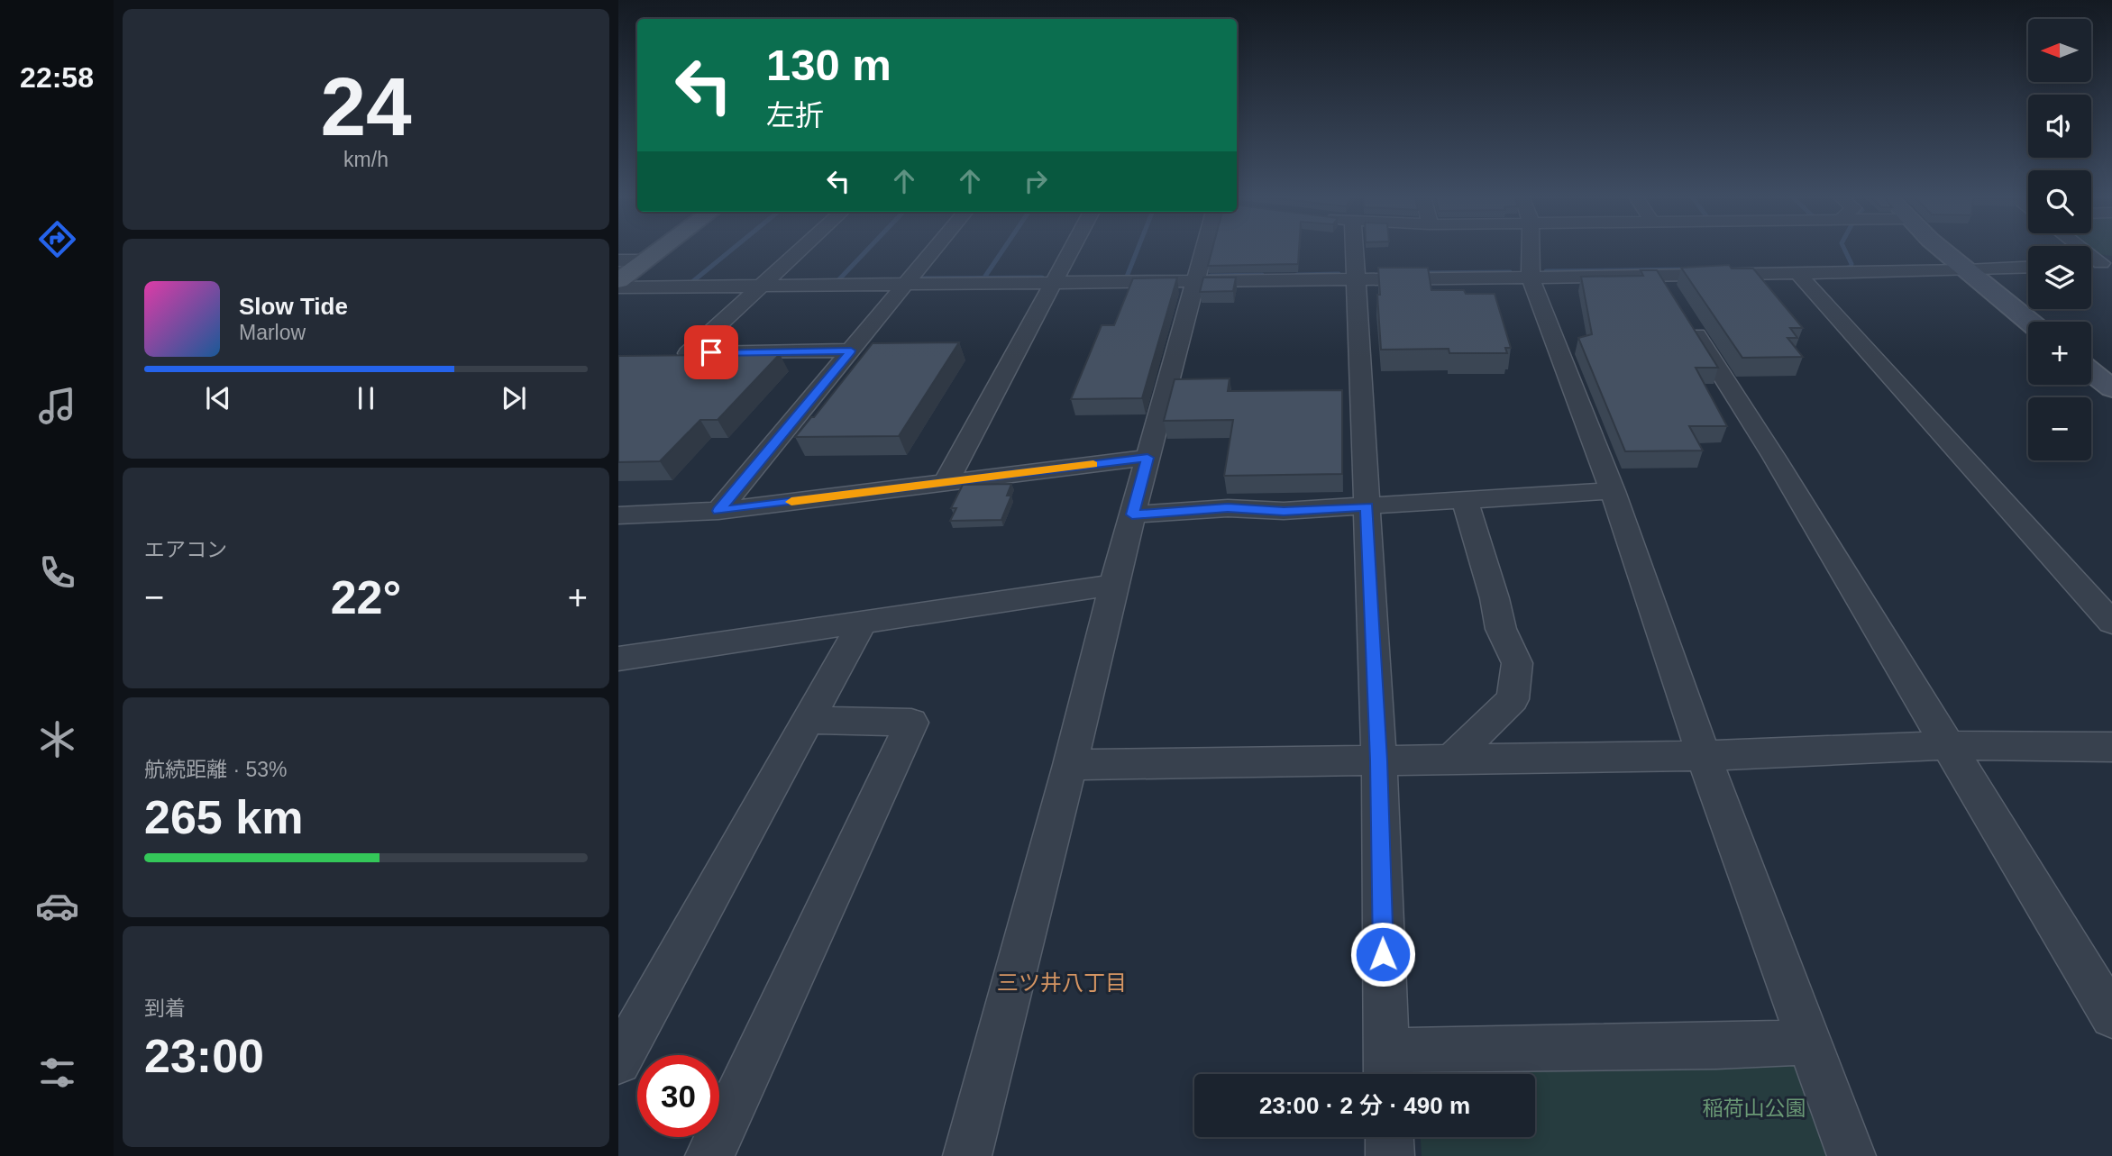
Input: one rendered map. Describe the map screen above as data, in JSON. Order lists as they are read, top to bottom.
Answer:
{
  "districts": ["三ツ井八丁目"],
  "parks": ["稲荷山公園"],
  "north": "left",
  "page": {
    "tabs": "22:58",
    "tile": [
      ["24", "km/h"],
      "エアコン",
      ["航続距離 · 53%", "265 km"],
      ["到着", "23:00"]
    ],
    "map_buttons": ["+", "−"],
    "turn": ["130 m", "左折"],
    "song": ["Slow Tide", "Marlow"],
    "heat": ["−", "22°", "+"],
    "limit": "30",
    "trip": "23:00 · 2 分 · 490 m"
  }
}
